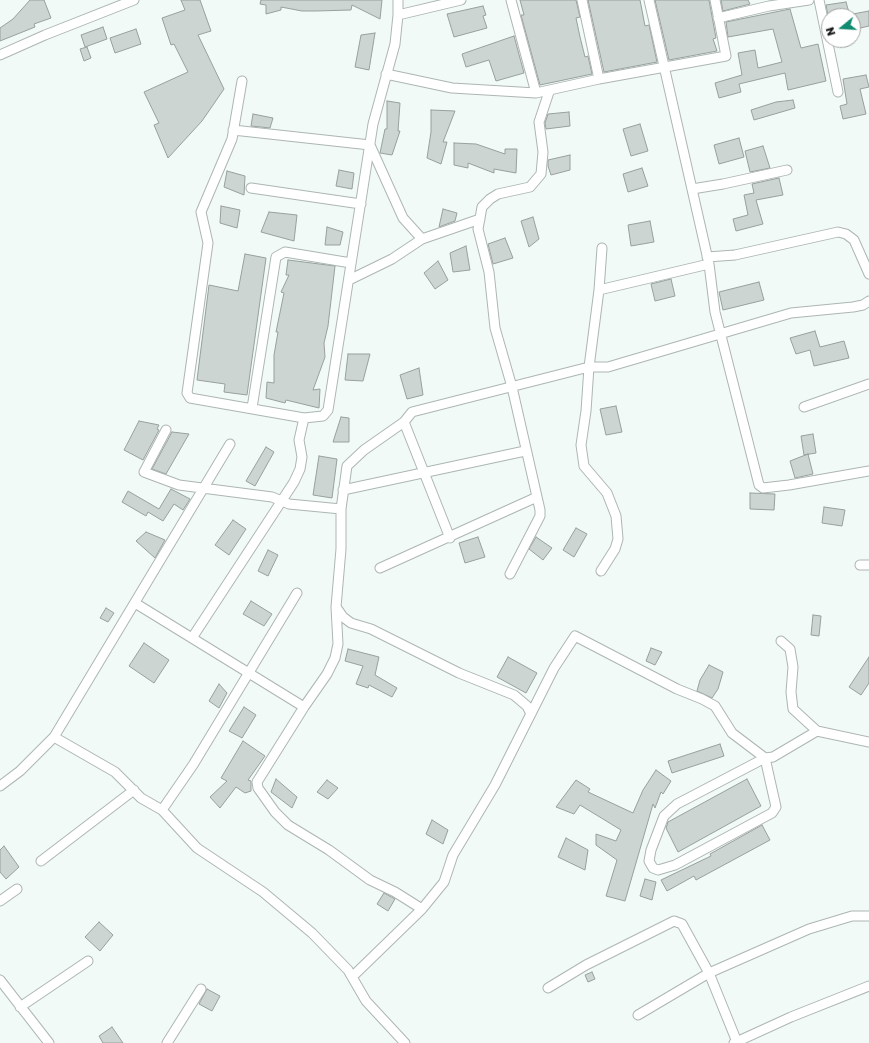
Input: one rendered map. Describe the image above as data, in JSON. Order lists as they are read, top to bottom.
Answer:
{
  "north": "left"
}
